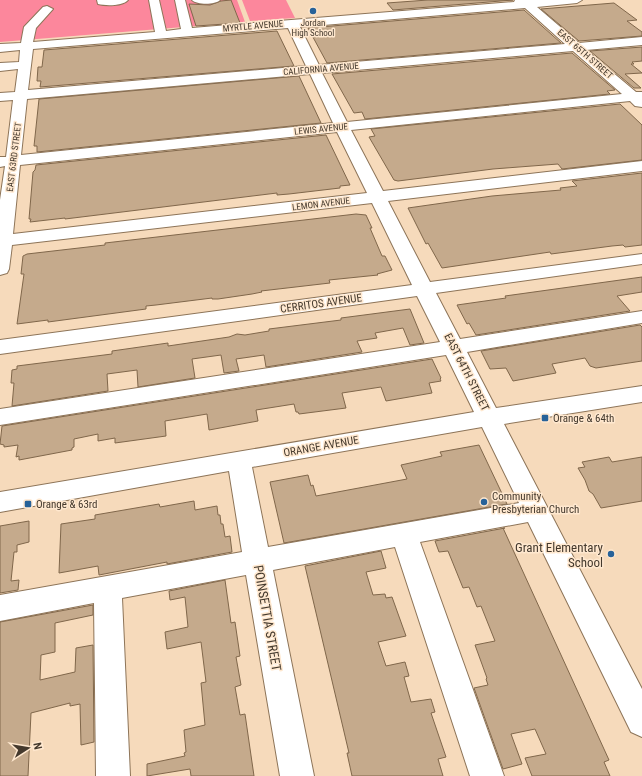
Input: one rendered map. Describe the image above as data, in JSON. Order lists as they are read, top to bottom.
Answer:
{
  "streets": {
    "street": [
      "MYRTLE AVENUE",
      "EAST 65TH STREET",
      "CALIFORNIA AVENUE",
      "LEWIS AVENUE",
      "EAST 63RD STREET",
      "LEMON AVENUE",
      "CERRITOS AVENUE",
      "EAST 64TH STREET",
      "ORANGE AVENUE",
      "POINSETTIA STREET"
    ]
  },
  "crossings": [
    ["MYRTLE AVENUE", "EAST 65TH STREET"],
    ["MYRTLE AVENUE", "EAST 63RD STREET"],
    ["MYRTLE AVENUE", "EAST 64TH STREET"],
    ["EAST 65TH STREET", "CALIFORNIA AVENUE"],
    ["EAST 65TH STREET", "LEWIS AVENUE"],
    ["CALIFORNIA AVENUE", "EAST 63RD STREET"],
    ["CALIFORNIA AVENUE", "EAST 64TH STREET"],
    ["LEWIS AVENUE", "EAST 63RD STREET"],
    ["LEWIS AVENUE", "EAST 64TH STREET"],
    ["EAST 63RD STREET", "LEMON AVENUE"],
    ["LEMON AVENUE", "EAST 64TH STREET"],
    ["CERRITOS AVENUE", "EAST 64TH STREET"],
    ["EAST 64TH STREET", "ORANGE AVENUE"],
    ["ORANGE AVENUE", "POINSETTIA STREET"]
  ],
  "places": {
    "other": ["Jordan High School", "Community Presbyterian Church", "Grant Elementary School"],
    "transit": ["Orange & 64th", "Orange & 63rd"]
  },
  "north": "right"
}
